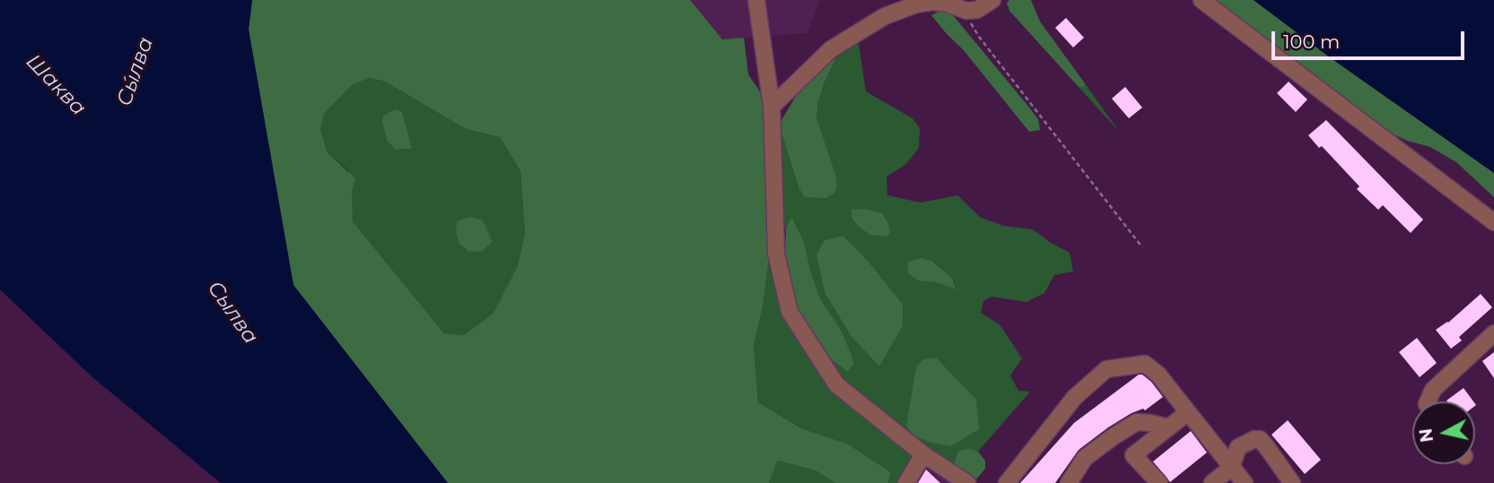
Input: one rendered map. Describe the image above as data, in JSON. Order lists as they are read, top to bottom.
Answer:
{
  "water": ["Сы́лва", "Шаква", "Сылва"],
  "scale_bar": "100 m",
  "north": "left"
}
